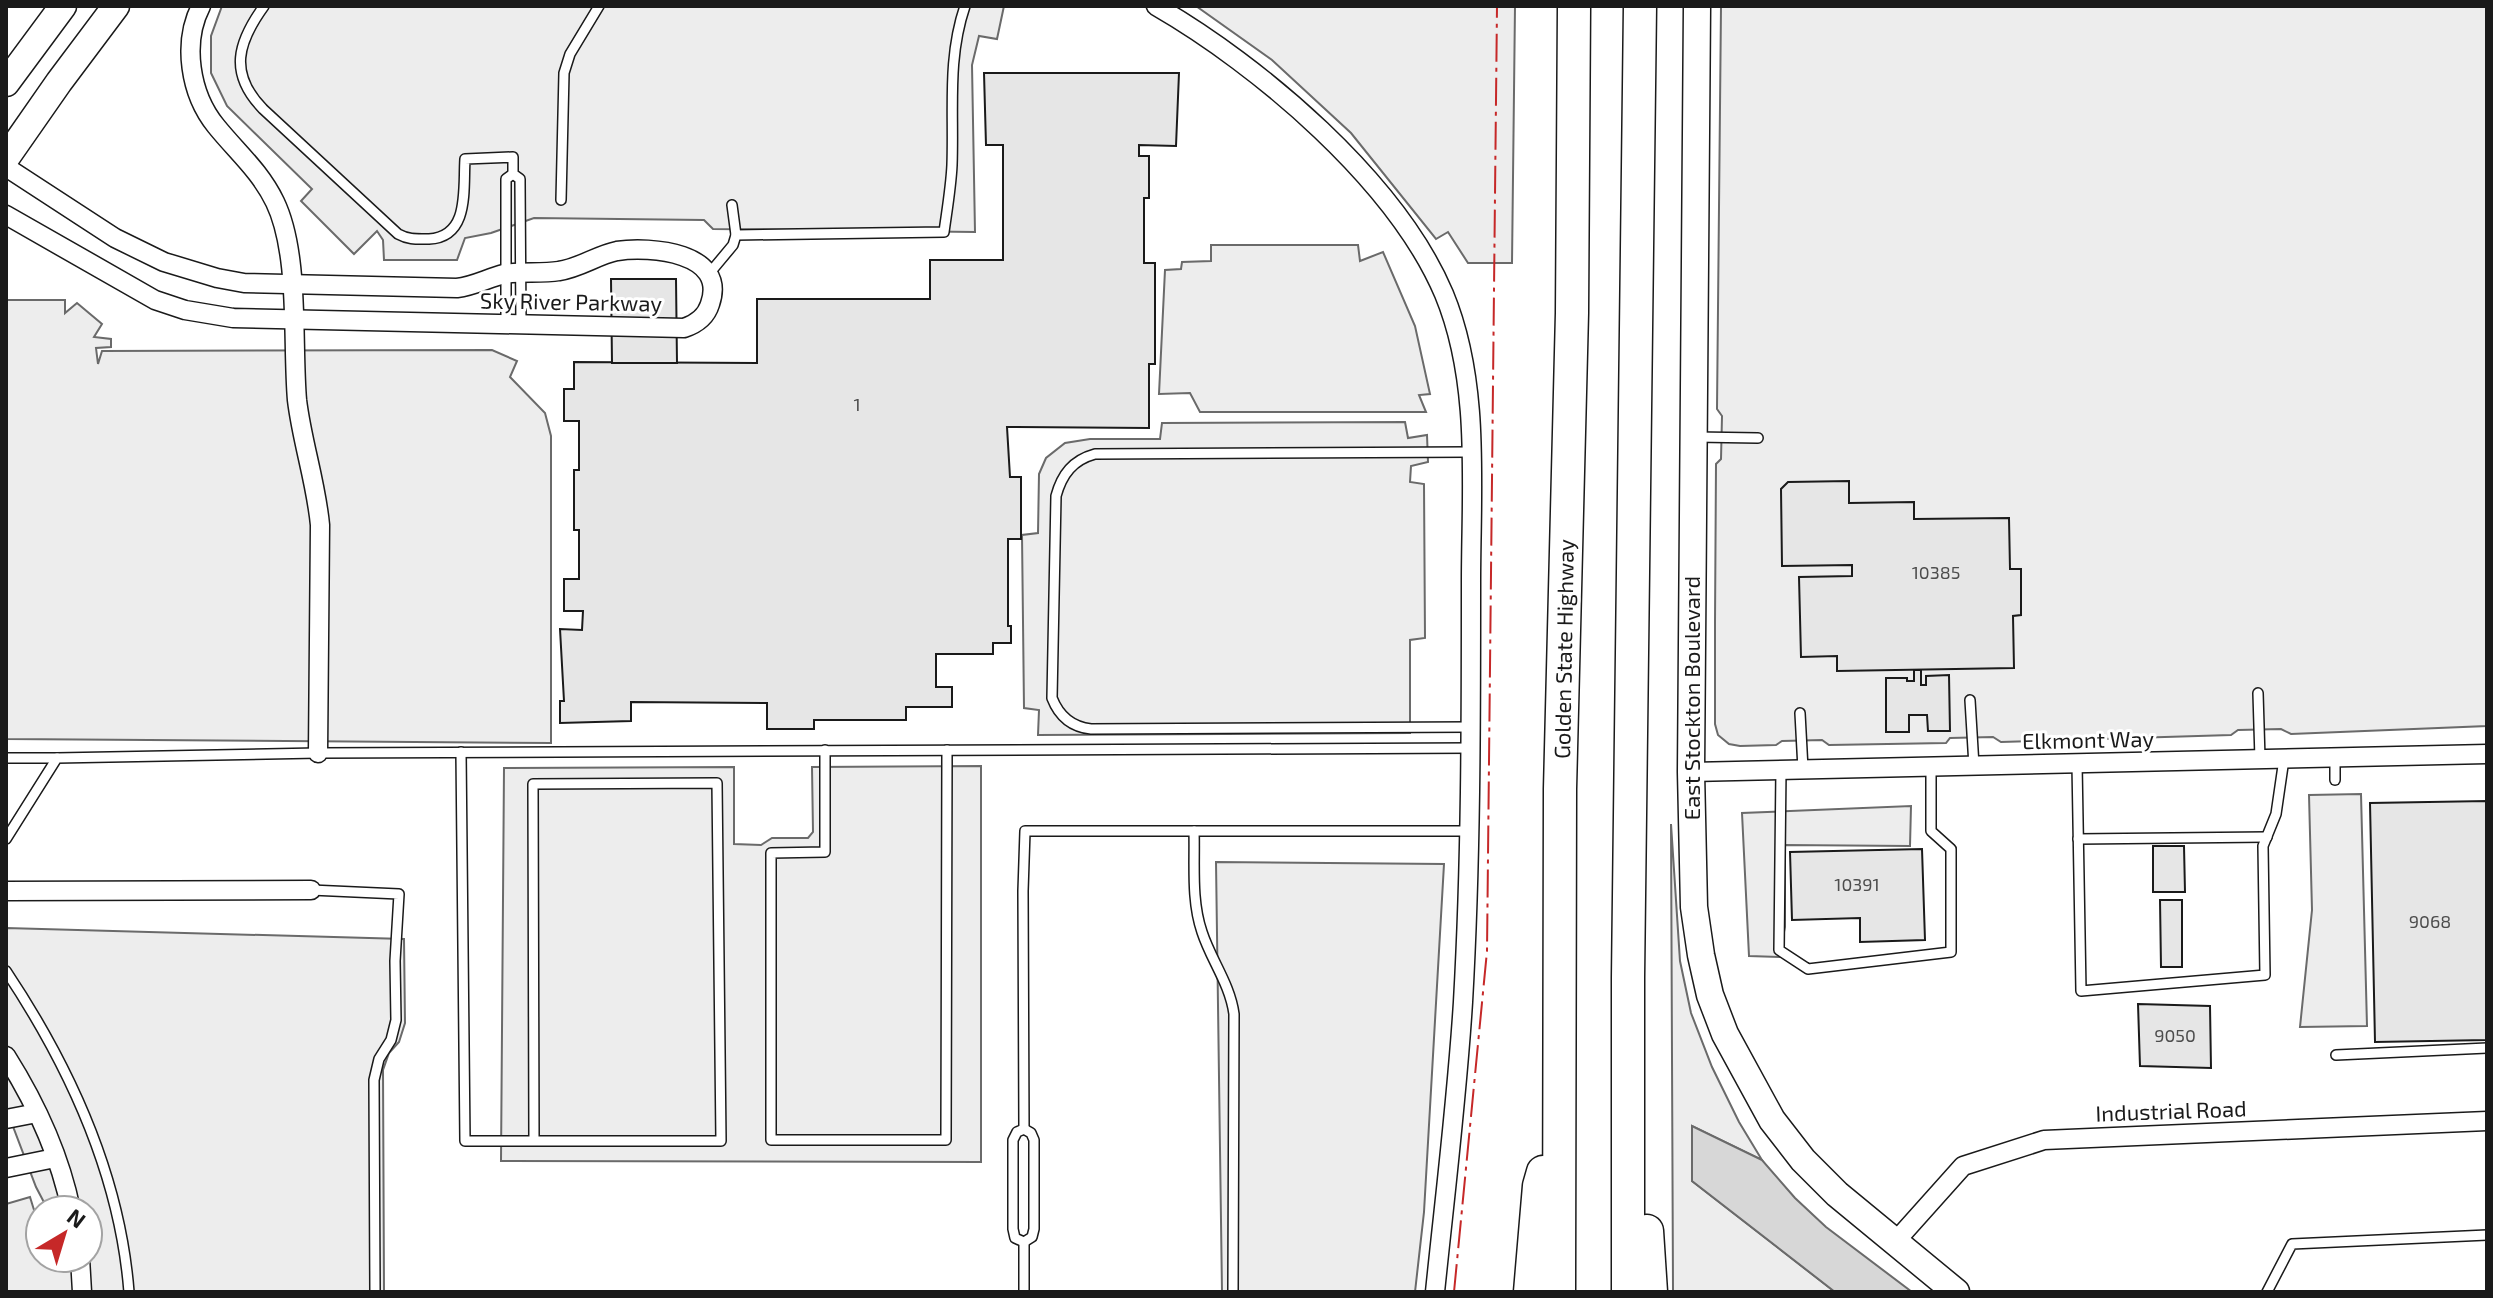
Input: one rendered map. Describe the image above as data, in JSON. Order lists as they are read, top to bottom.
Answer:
{
  "streets": {
    "highway": ["Golden State Highway"],
    "main road": ["East Stockton Boulevard"],
    "street": ["Sky River Parkway", "Elkmont Way", "Industrial Road"]
  },
  "crossings": [
    ["East Stockton Boulevard", "Elkmont Way"],
    ["East Stockton Boulevard", "Industrial Road"]
  ],
  "house_numbers": [
    "1",
    "10385",
    "10391",
    "9068",
    "9050"
  ],
  "north": "top right"
}
